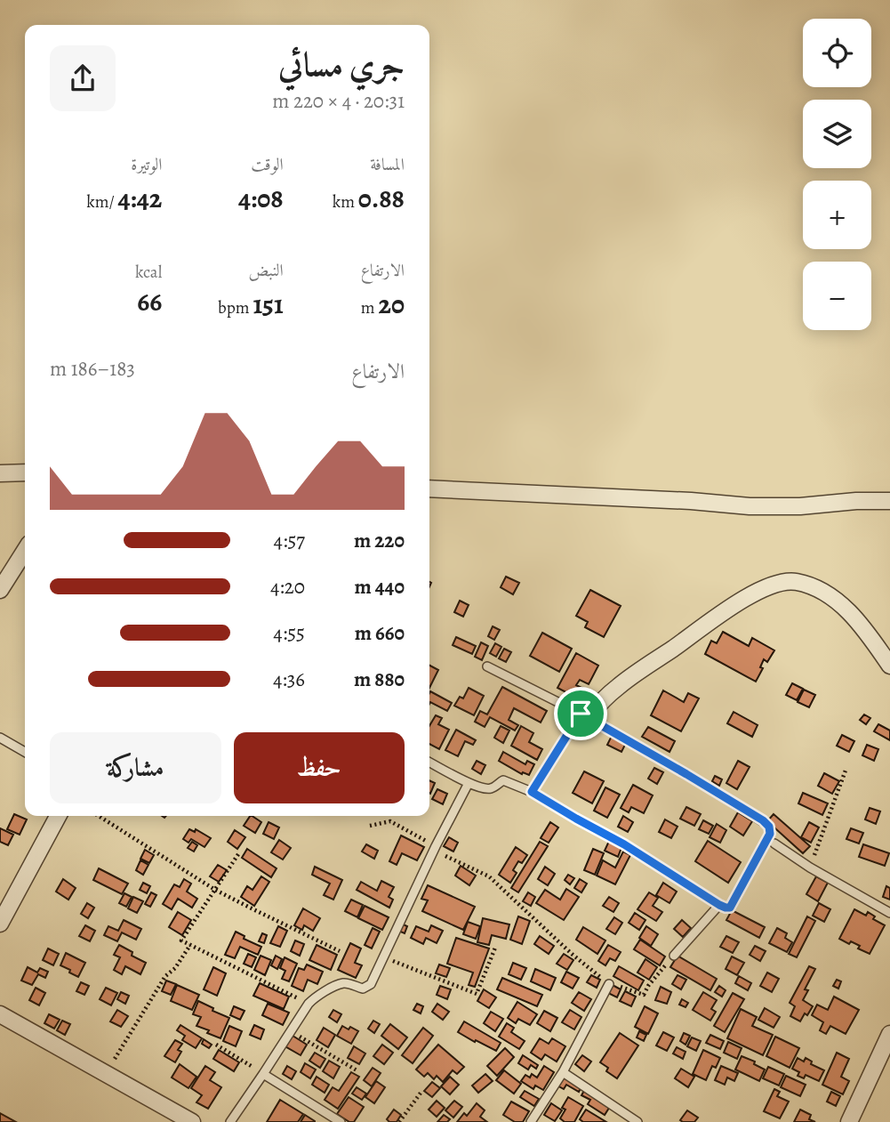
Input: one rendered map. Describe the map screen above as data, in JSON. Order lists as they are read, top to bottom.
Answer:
{
  "page": {
    "map_buttons": ["+", "−"],
    "heading": ["جري مسائي", "20:31 · 4 × 220 m"],
    "stats": [
      ["المسافة", "0.88 km"],
      ["الوقت", "4:08"],
      ["الوتيرة", "4:42 /km"],
      ["الارتفاع", "20 m"],
      ["النبض", "151 bpm"],
      ["kcal", "66"]
    ],
    "chart": ["الارتفاع", "183–186 m"],
    "list": [
      {
        "name": "220 m",
        "note": "4:57"
      },
      {
        "name": "440 m",
        "note": "4:20"
      },
      {
        "name": "660 m",
        "note": "4:55"
      },
      {
        "name": "880 m",
        "note": "4:36"
      }
    ],
    "buttons": ["حفظ", "مشاركة"]
  }
}
